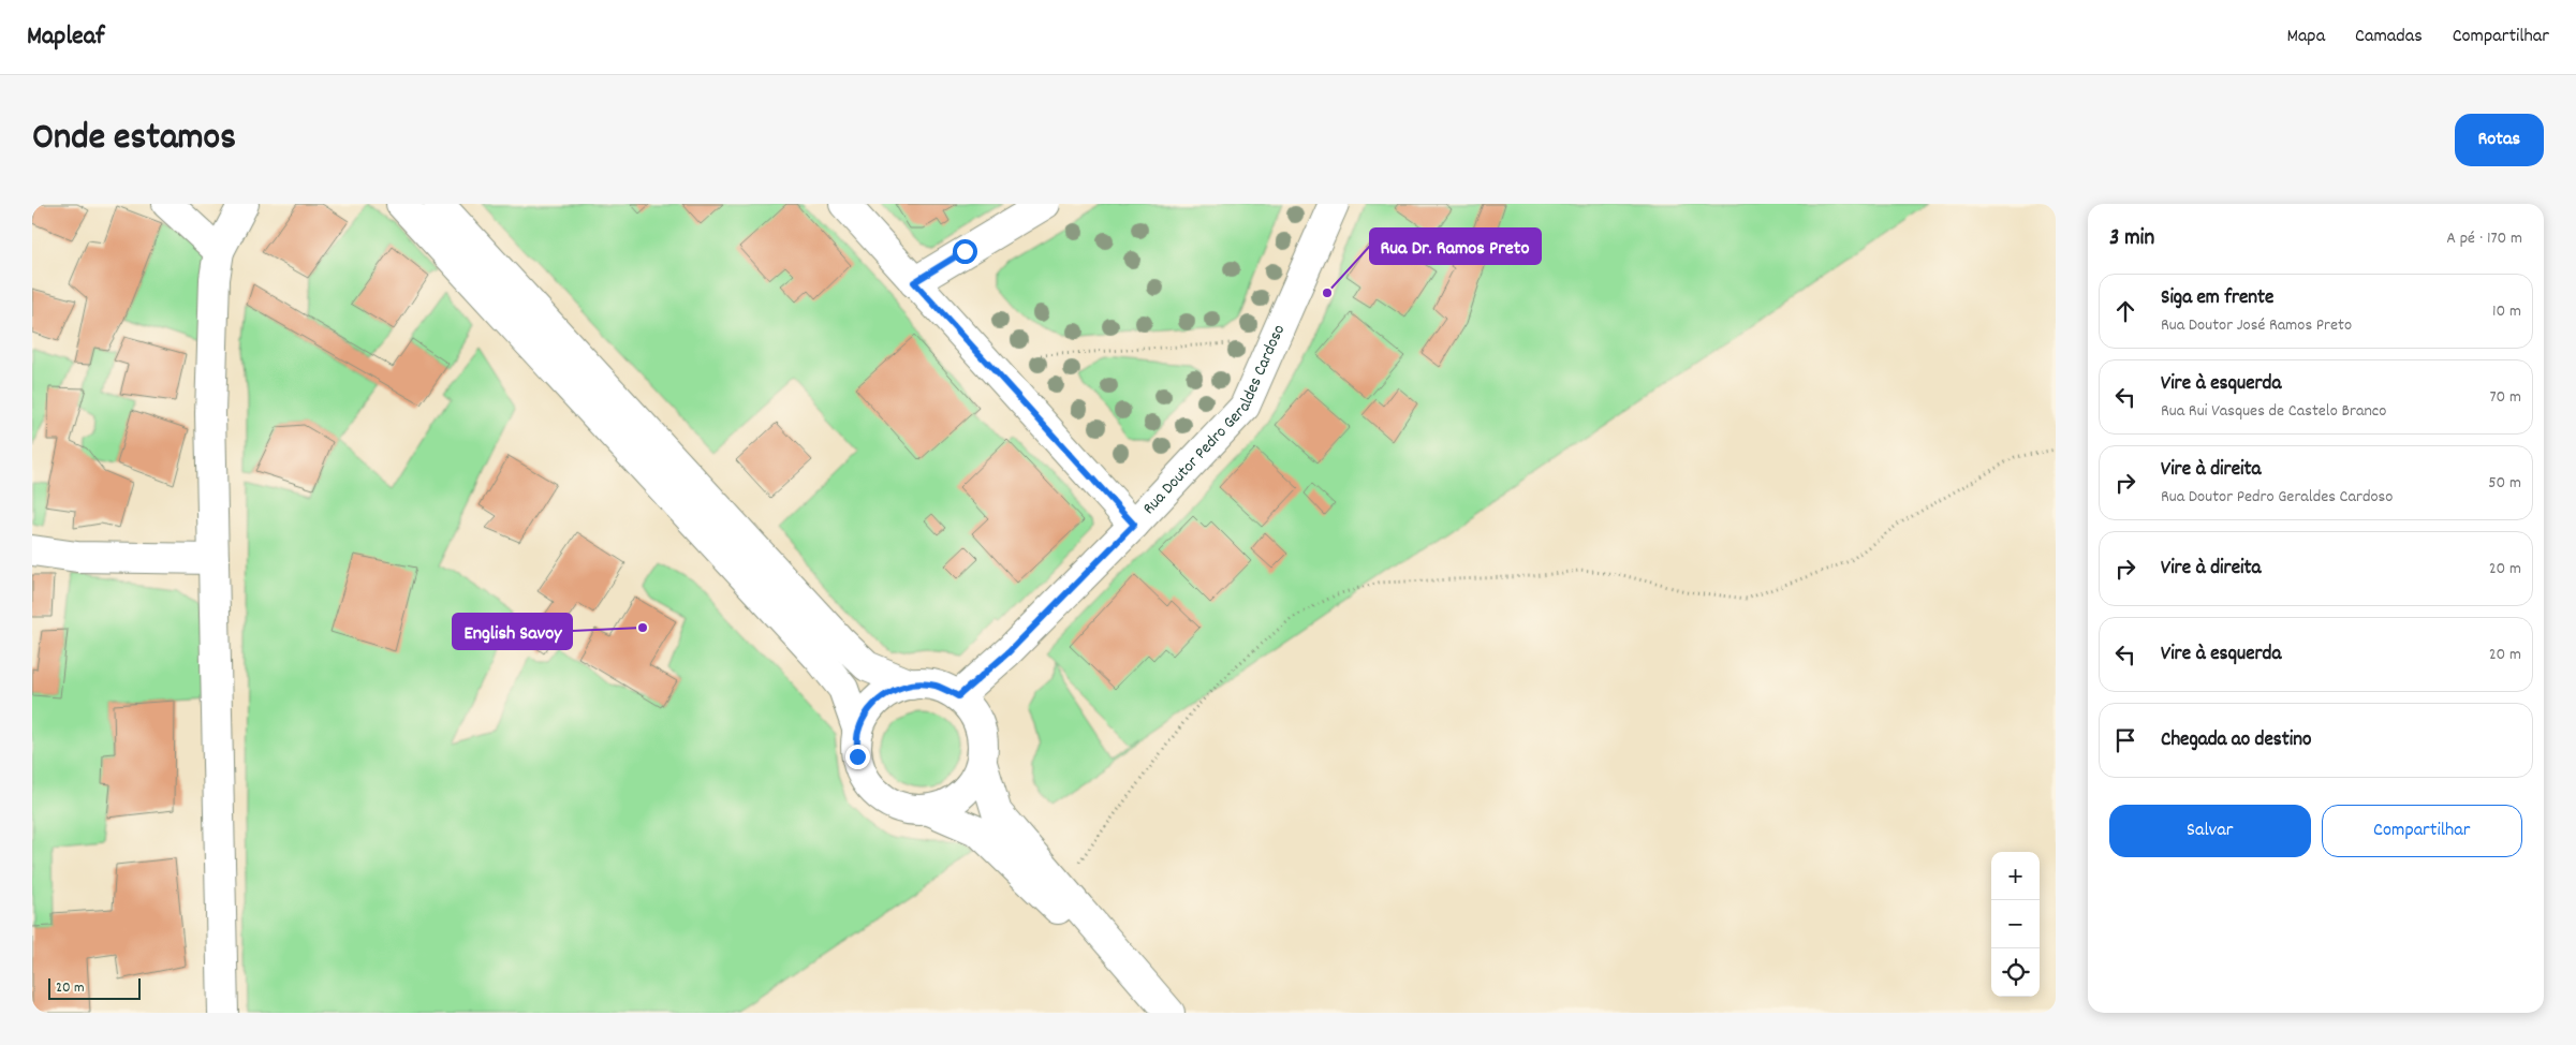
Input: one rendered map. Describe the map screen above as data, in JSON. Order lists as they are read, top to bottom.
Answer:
{
  "streets": {
    "main road": ["Rua Doutor Pedro Geraldes Cardoso"]
  },
  "places": ["Rua Dr. Ramos Preto", "English Savoy"],
  "scale_bar": "20 m",
  "page": {
    "header": "Mapleaf",
    "nav": ["Mapa", "Camadas", "Compartilhar"],
    "title": "Onde estamos",
    "buttons": [
      "Rotas",
      ["Salvar", "Compartilhar"]
    ],
    "heading": ["3 min", "A pé · 170 m"],
    "list": [
      ["Siga em frente", "Rua Doutor José Ramos Preto", "10 m"],
      ["Vire à esquerda", "Rua Rui Vasques de Castelo Branco", "70 m"],
      ["Vire à direita", "Rua Doutor Pedro Geraldes Cardoso", "50 m"],
      ["Vire à direita", "20 m"],
      ["Vire à esquerda", "20 m"],
      "Chegada ao destino"
    ],
    "map_buttons": ["+", "−"],
    "scale": "20 m"
  }
}
